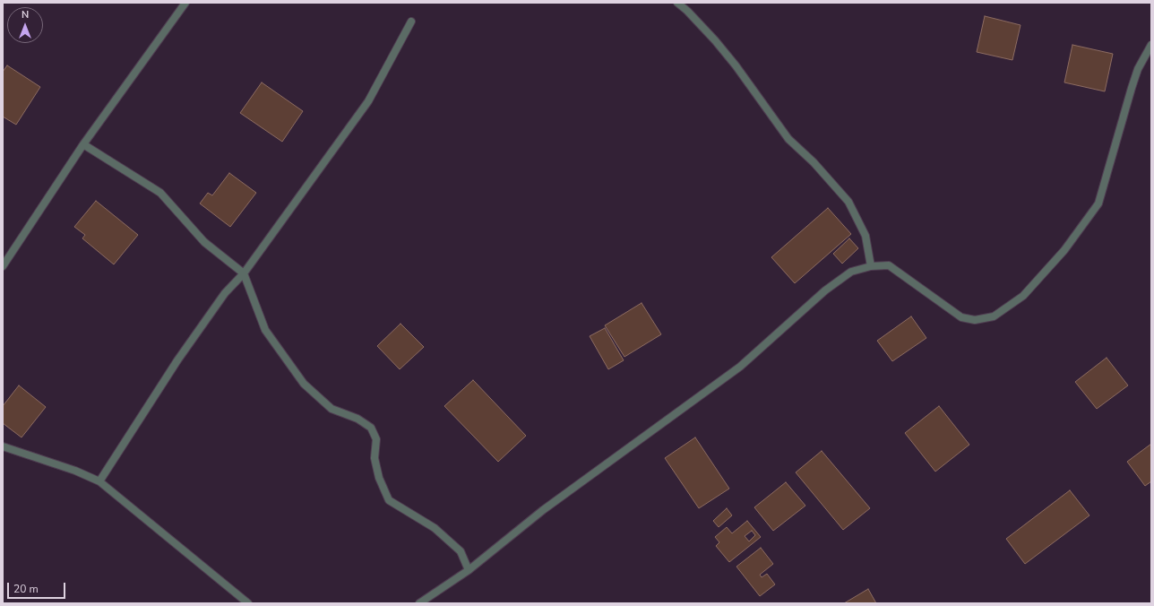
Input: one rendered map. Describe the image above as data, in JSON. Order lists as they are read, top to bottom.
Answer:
{
  "scale_bar": "20 m",
  "north": "top"
}
